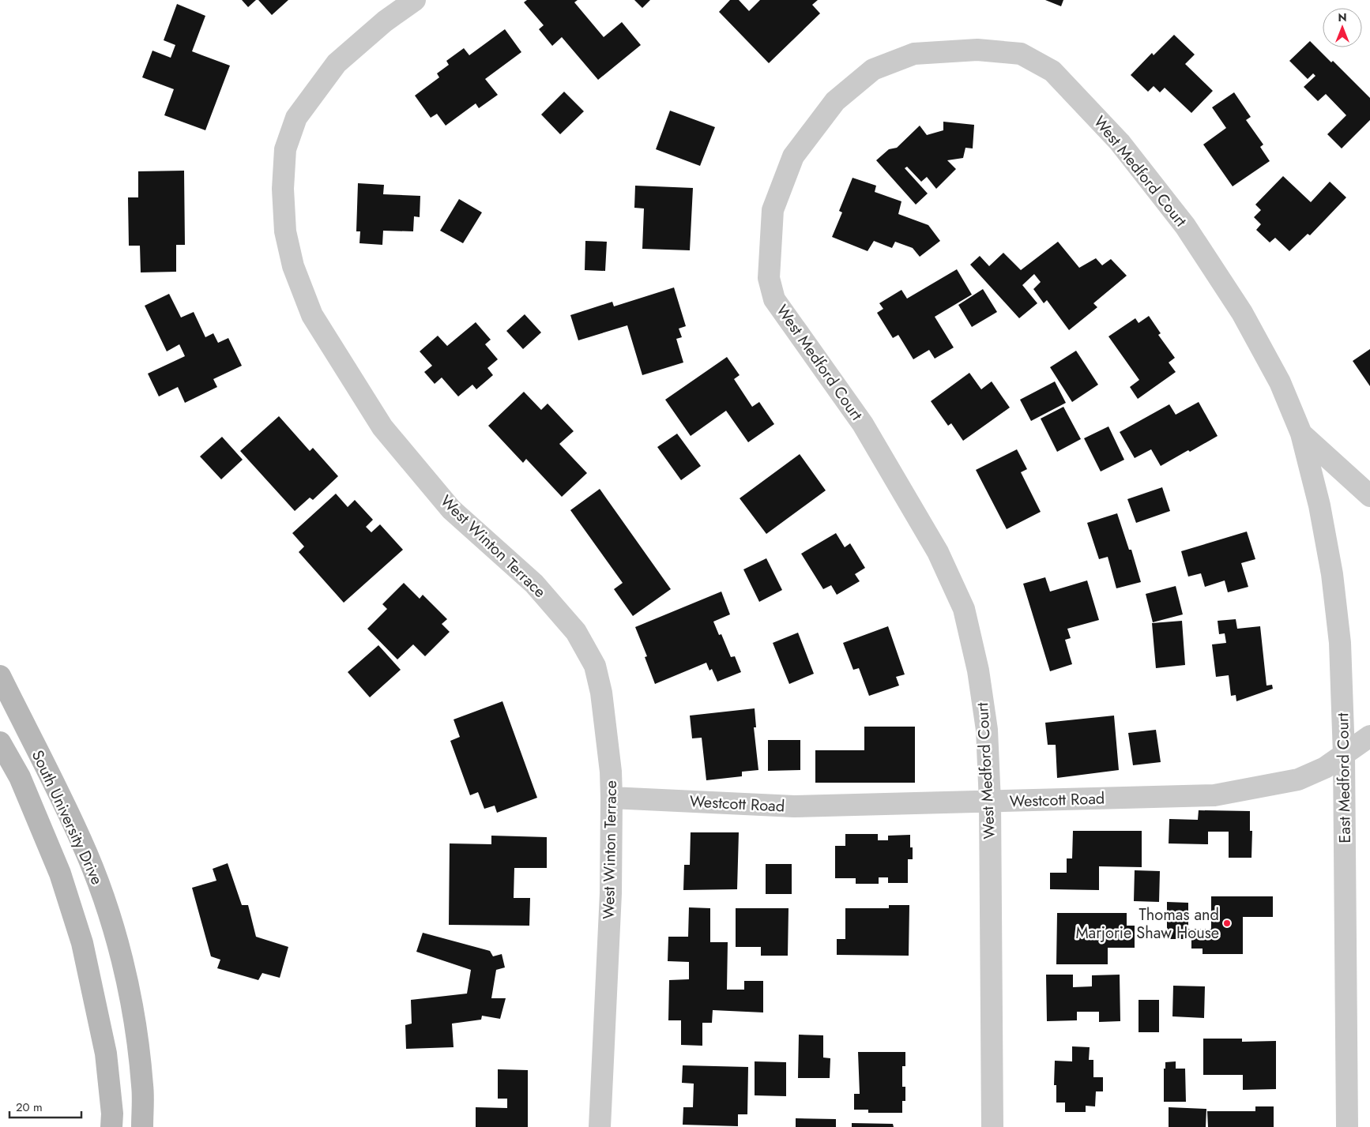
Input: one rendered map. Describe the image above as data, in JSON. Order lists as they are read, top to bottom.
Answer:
{
  "streets": {
    "main road": ["South University Drive"],
    "street": [
      "West Medford Court",
      "West Winton Terrace",
      "East Medford Court",
      "Westcott Road"
    ]
  },
  "crossings": [
    ["West Medford Court", "East Medford Court"],
    ["West Medford Court", "Westcott Road"],
    ["West Winton Terrace", "Westcott Road"],
    ["East Medford Court", "Westcott Road"]
  ],
  "places": ["Thomas and Marjorie Shaw House"],
  "scale_bar": "20 m",
  "north": "top"
}
